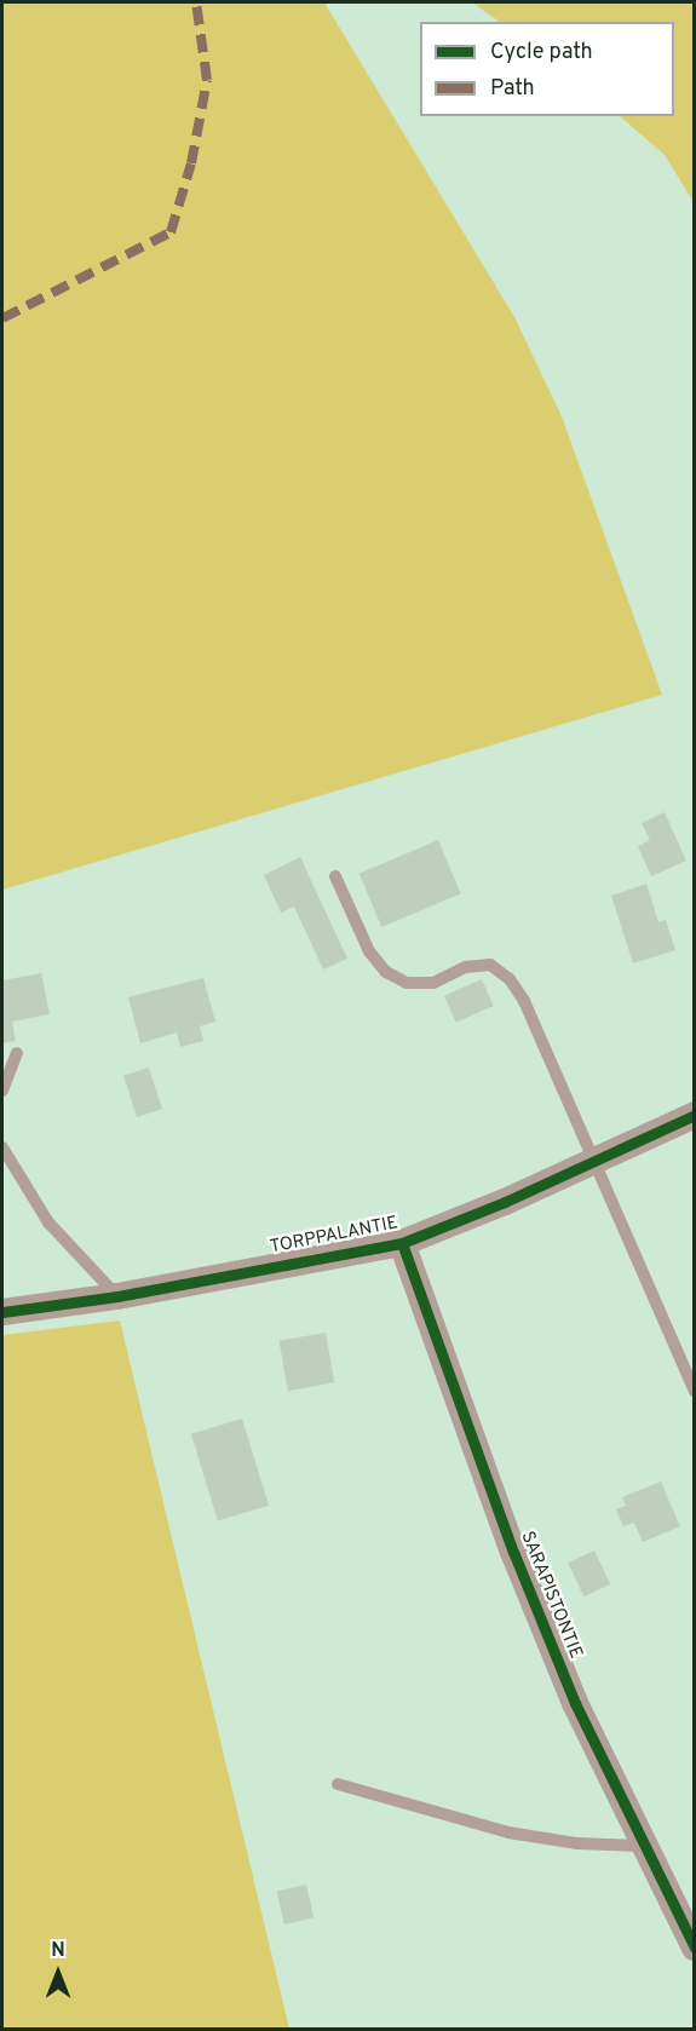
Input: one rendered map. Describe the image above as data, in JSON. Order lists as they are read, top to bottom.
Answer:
{
  "streets": {
    "street": ["TORPPALANTIE", "SARAPISTONTIE"]
  },
  "crossings": [
    ["TORPPALANTIE", "SARAPISTONTIE"]
  ],
  "legend": ["Cycle path", "Path"],
  "north": "top"
}
